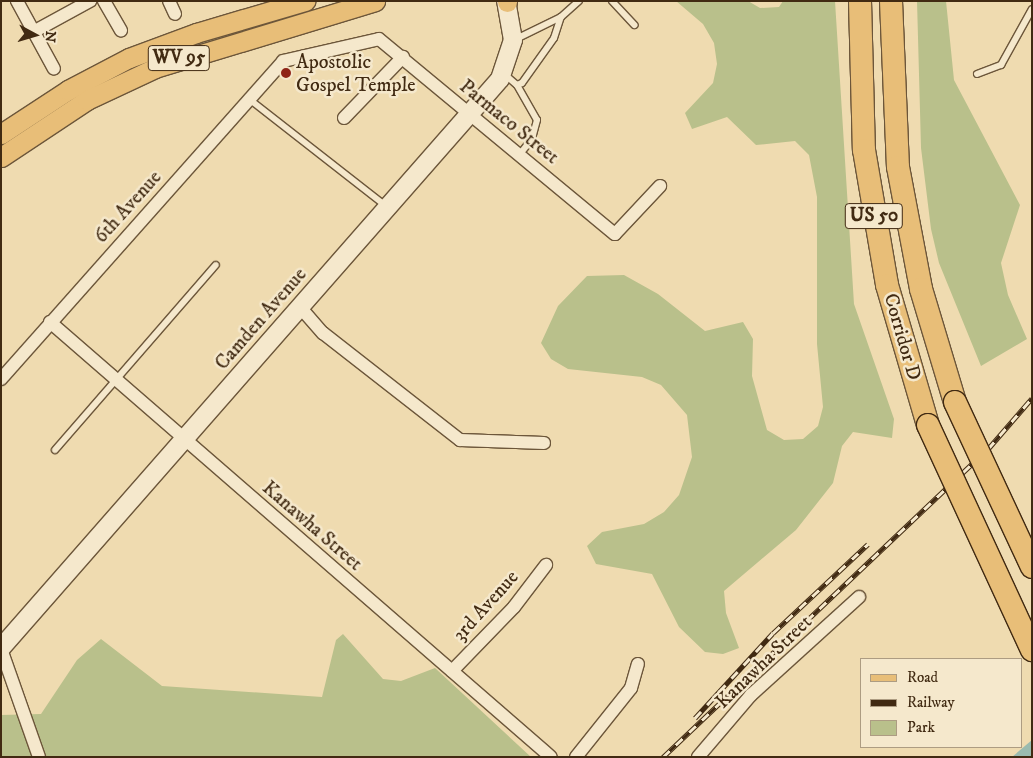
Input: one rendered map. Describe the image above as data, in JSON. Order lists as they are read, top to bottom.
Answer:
{
  "streets": {
    "highway": ["US 50", "Corridor D"],
    "main road": ["WV 95"],
    "street": [
      "Parmaco Street",
      "6th Avenue",
      "Camden Avenue",
      "Kanawha Street",
      "3rd Avenue"
    ]
  },
  "crossings": [
    ["Parmaco Street", "6th Avenue"],
    ["Parmaco Street", "Camden Avenue"],
    ["6th Avenue", "Kanawha Street"],
    ["Camden Avenue", "Kanawha Street"],
    ["Kanawha Street", "3rd Avenue"]
  ],
  "places": ["Apostolic Gospel Temple"],
  "legend": ["Road", "Railway", "Park"],
  "north": "right"
}
